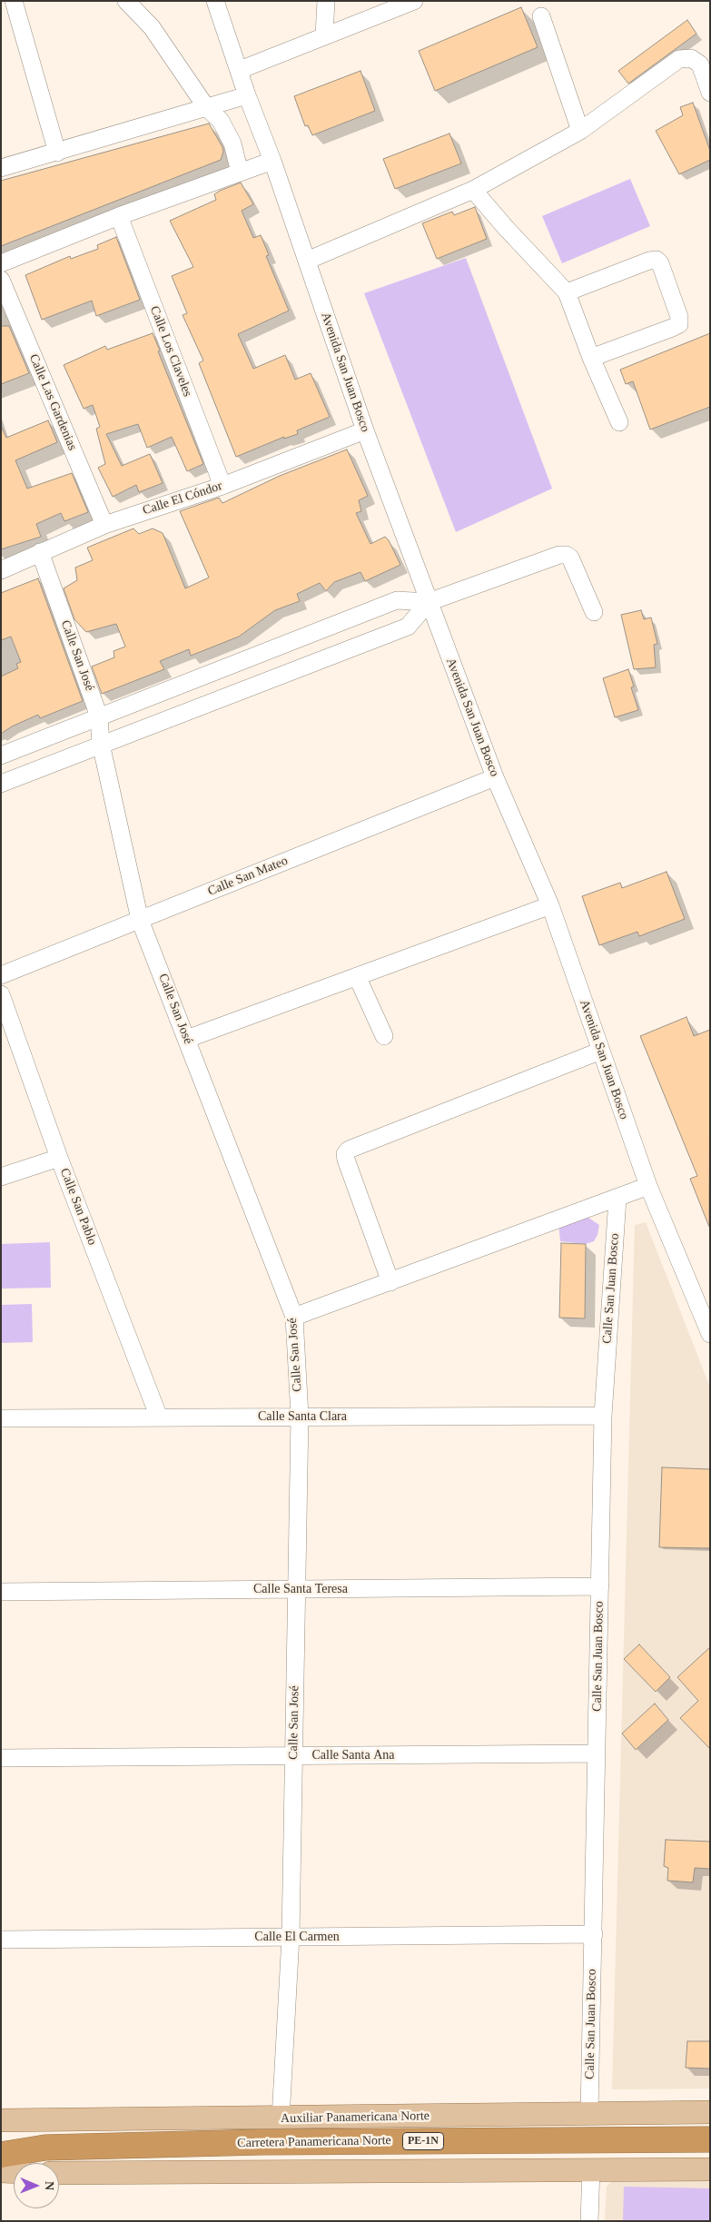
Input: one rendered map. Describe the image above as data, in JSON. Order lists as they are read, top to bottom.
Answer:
{
  "streets": {
    "highway": ["PE-1N", "Carretera Panamericana Norte"],
    "main road": ["Auxiliar Panamericana Norte"],
    "street": [
      "Calle Los Claveles",
      "Avenida San Juan Bosco",
      "Calle Las Gardenias",
      "Calle El Cóndor",
      "Calle San José",
      "Calle San Mateo",
      "Calle San Pablo",
      "Calle San Juan Bosco",
      "Calle Santa Clara",
      "Calle Santa Teresa",
      "Calle Santa Ana",
      "Calle El Carmen"
    ]
  },
  "crossings": [
    ["Calle Los Claveles", "Calle El Cóndor"],
    ["Avenida San Juan Bosco", "Calle El Cóndor"],
    ["Avenida San Juan Bosco", "Calle San Mateo"],
    ["Calle Las Gardenias", "Calle El Cóndor"],
    ["Calle El Cóndor", "Calle San José"],
    ["Calle San José", "Calle San Mateo"],
    ["Calle San José", "Calle Santa Clara"],
    ["Calle San José", "Calle Santa Teresa"],
    ["Calle San José", "Calle Santa Ana"],
    ["Calle San José", "Calle El Carmen"],
    ["Calle San José", "Auxiliar Panamericana Norte"],
    ["Calle San Pablo", "Calle Santa Clara"],
    ["Calle San Juan Bosco", "Calle Santa Clara"],
    ["Calle San Juan Bosco", "Calle Santa Teresa"],
    ["Calle San Juan Bosco", "Calle Santa Ana"],
    ["Calle San Juan Bosco", "Calle El Carmen"],
    ["Calle San Juan Bosco", "Auxiliar Panamericana Norte"]
  ],
  "north": "right"
}
